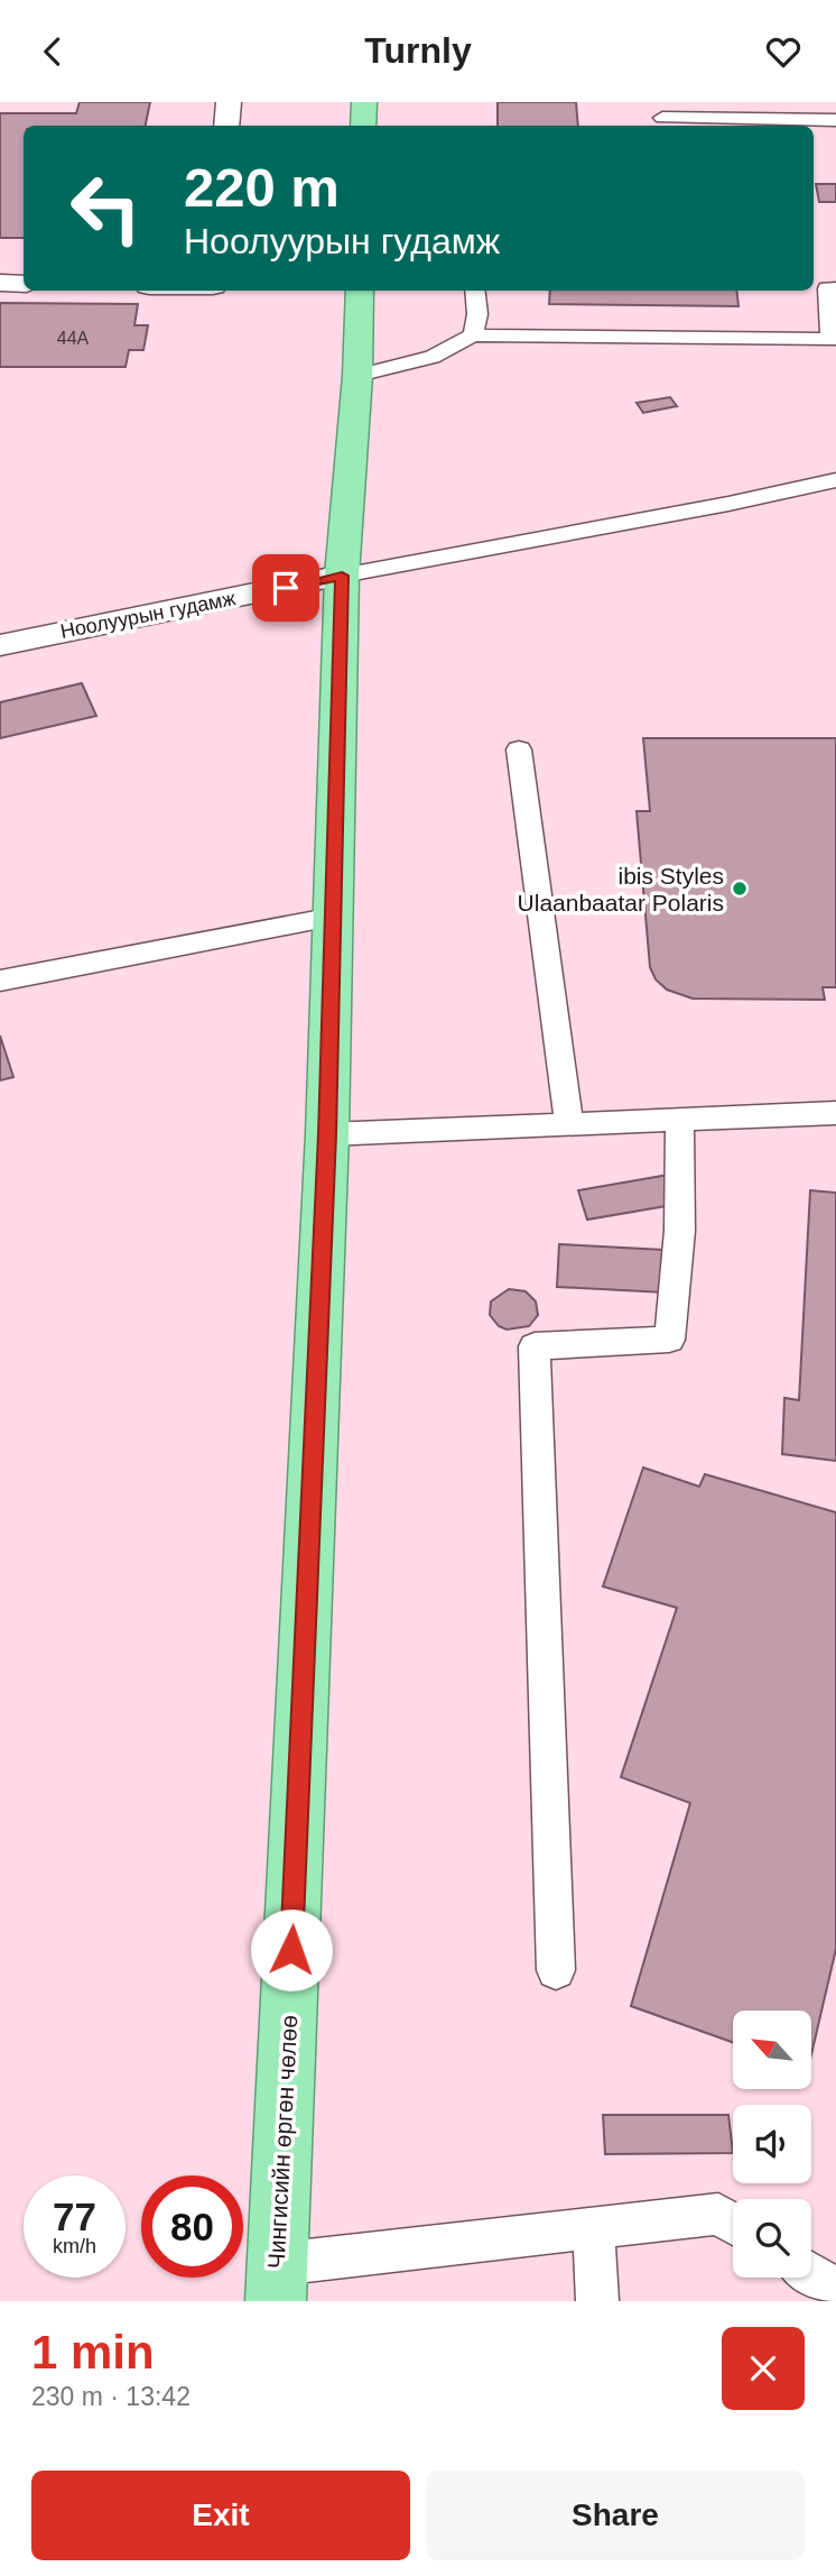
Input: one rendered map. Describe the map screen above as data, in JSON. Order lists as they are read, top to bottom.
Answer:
{
  "streets": {
    "highway": ["Чингисийн өргөн чөлөө"],
    "street": ["Ноолуурын гудамж"]
  },
  "crossings": [
    ["Ноолуурын гудамж", "Чингисийн өргөн чөлөө"]
  ],
  "places": ["ibis Styles Ulaanbaatar Polaris"],
  "house_numbers": ["44А"],
  "north": "top left",
  "page": {
    "header": "Turnly",
    "turn": ["220 m", "Ноолуурын гудамж"],
    "speed": "77 km/h",
    "limit": "80",
    "heading": ["1 min", "230 m · 13:42"],
    "buttons": ["Exit", "Share"]
  }
}
